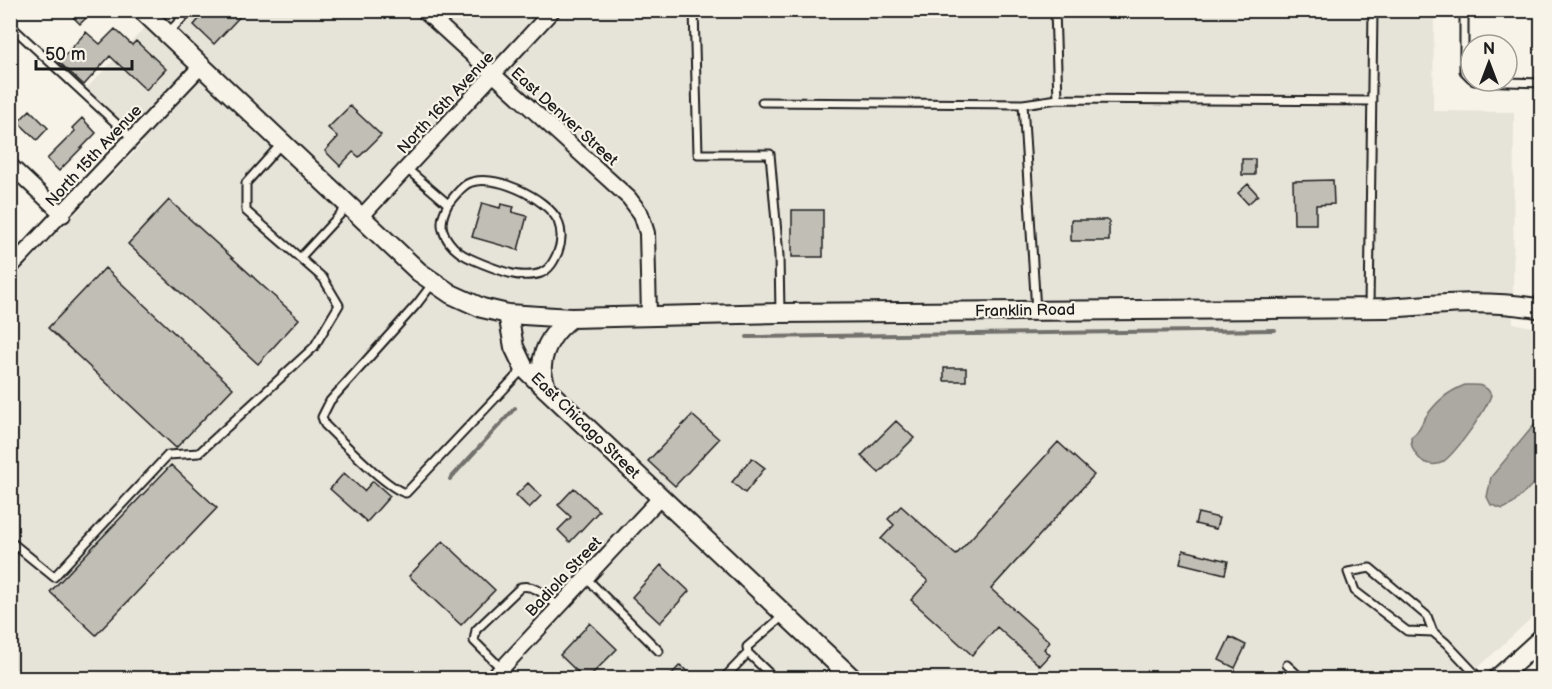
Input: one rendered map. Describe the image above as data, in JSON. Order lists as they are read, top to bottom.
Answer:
{
  "streets": {
    "street": [
      "North 16th Avenue",
      "East Denver Street",
      "North 15th Avenue",
      "Franklin Road",
      "East Chicago Street",
      "Badiola Street"
    ]
  },
  "crossings": [
    ["North 16th Avenue", "East Denver Street"],
    ["East Denver Street", "Franklin Road"],
    ["Franklin Road", "East Chicago Street"],
    ["East Chicago Street", "Badiola Street"]
  ],
  "scale_bar": "50 m",
  "north": "top"
}
